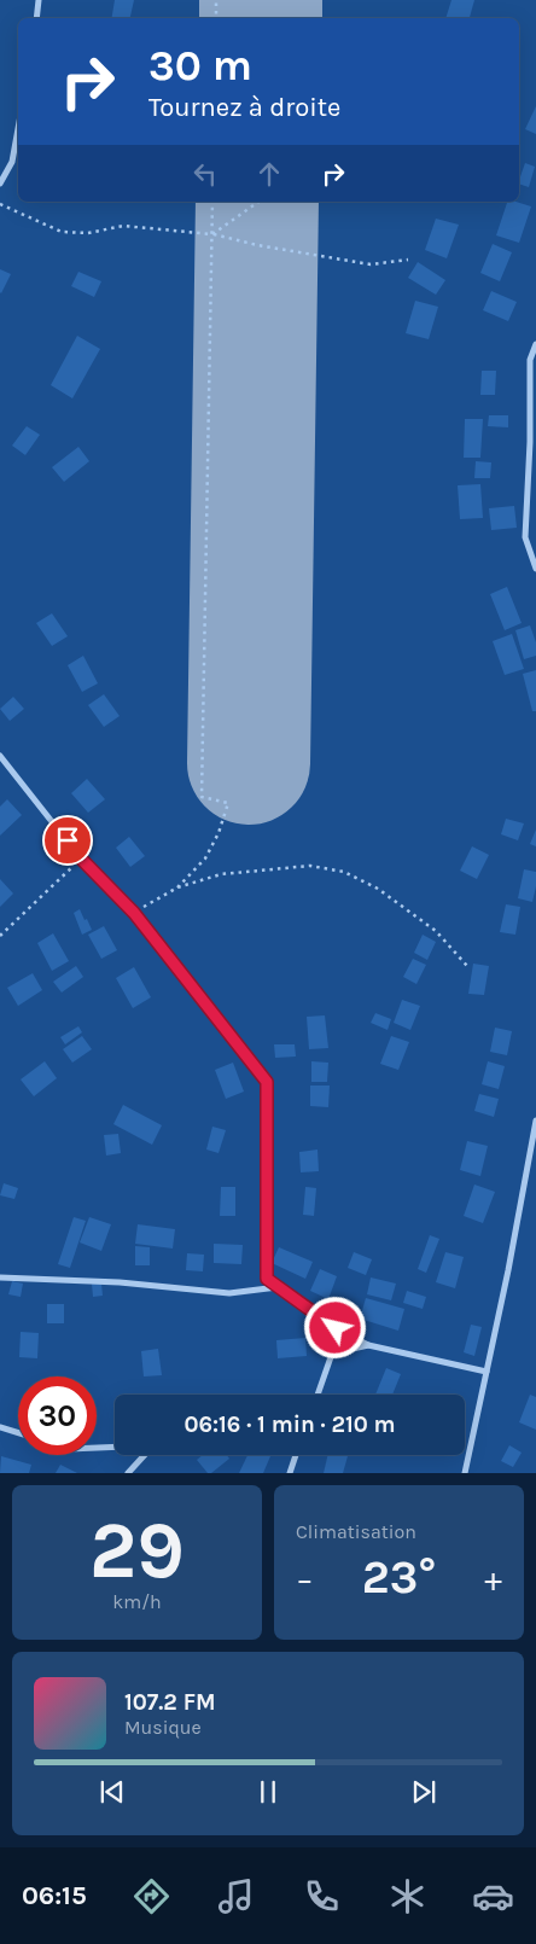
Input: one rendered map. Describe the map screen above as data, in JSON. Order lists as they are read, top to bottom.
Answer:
{
  "page": {
    "turn": ["30 m", "Tournez à droite"],
    "limit": "30",
    "trip": "06:16 · 1 min · 210 m",
    "tile": [
      ["29", "km/h"],
      "Climatisation"
    ],
    "heat": ["−", "23°", "+"],
    "song": ["107.2 FM", "Musique"],
    "tabs": "06:15"
  }
}
